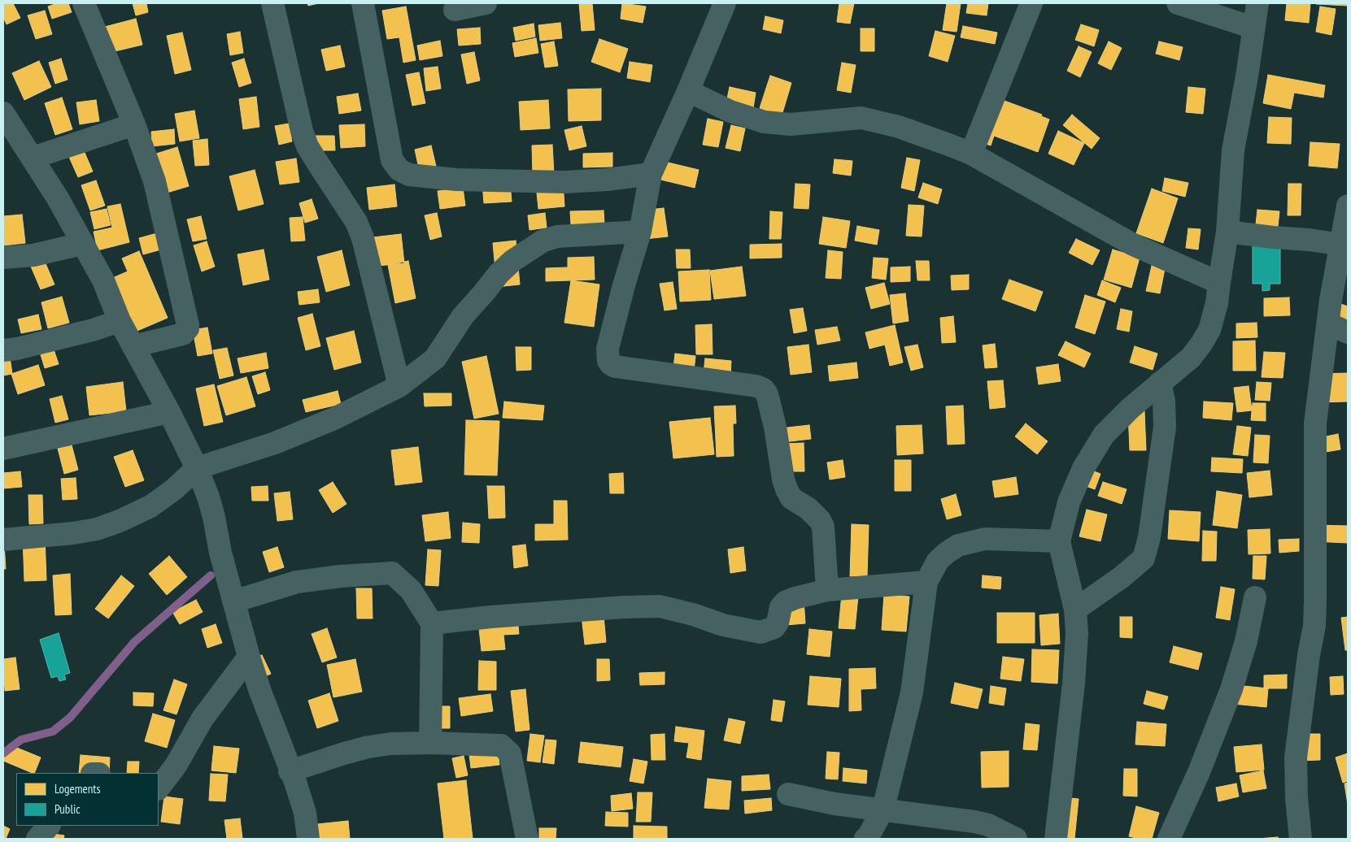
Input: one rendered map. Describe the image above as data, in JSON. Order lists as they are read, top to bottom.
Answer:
{
  "legend": ["Logements", "Public"]
}
